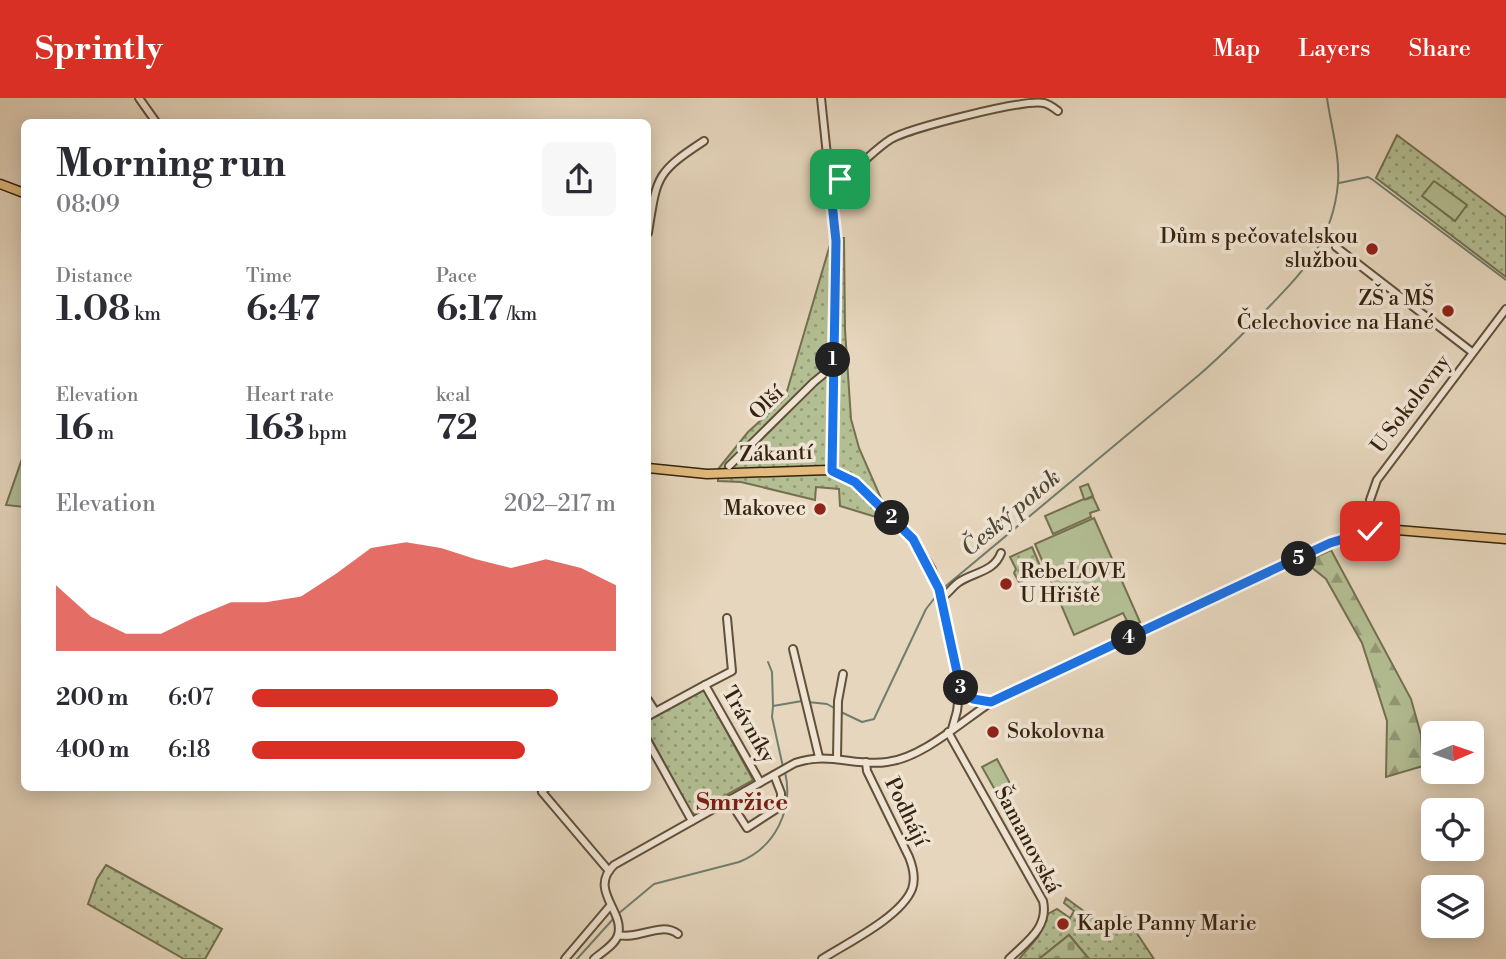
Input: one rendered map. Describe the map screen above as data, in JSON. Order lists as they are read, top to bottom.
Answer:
{
  "streets": {
    "main road": ["Zákantí"],
    "street": [
      "Olší",
      "U Sokolovny",
      "Trávníky",
      "Podhájí",
      "Šamanovská"
    ]
  },
  "crossings": [
    ["Trávníky", "Podhájí"],
    ["Trávníky", "Šamanovská"]
  ],
  "districts": ["Smržice"],
  "water": ["Český potok"],
  "places": [
    "Dům s pečovatelskou službou",
    "ZŠ a MŠ Čelechovice na Hané",
    "Makovec",
    "RebeLOVE U Hřiště",
    "Sokolovna",
    "Kaple Panny Marie"
  ],
  "north": "right",
  "page": {
    "header": "Sprintly",
    "nav": ["Map", "Layers", "Share"],
    "heading": ["Morning run", "08:09"],
    "stats": [
      ["Distance", "1.08 km"],
      ["Time", "6:47"],
      ["Pace", "6:17 /km"],
      ["Elevation", "16 m"],
      ["Heart rate", "163 bpm"],
      ["kcal", "72"]
    ],
    "pins": [
      "1",
      "2",
      "5",
      "4",
      "3"
    ],
    "chart": ["Elevation", "202–217 m"],
    "list": [
      {
        "name": "200 m",
        "note": "6:07"
      },
      {
        "name": "400 m",
        "note": "6:18"
      }
    ]
  }
}
